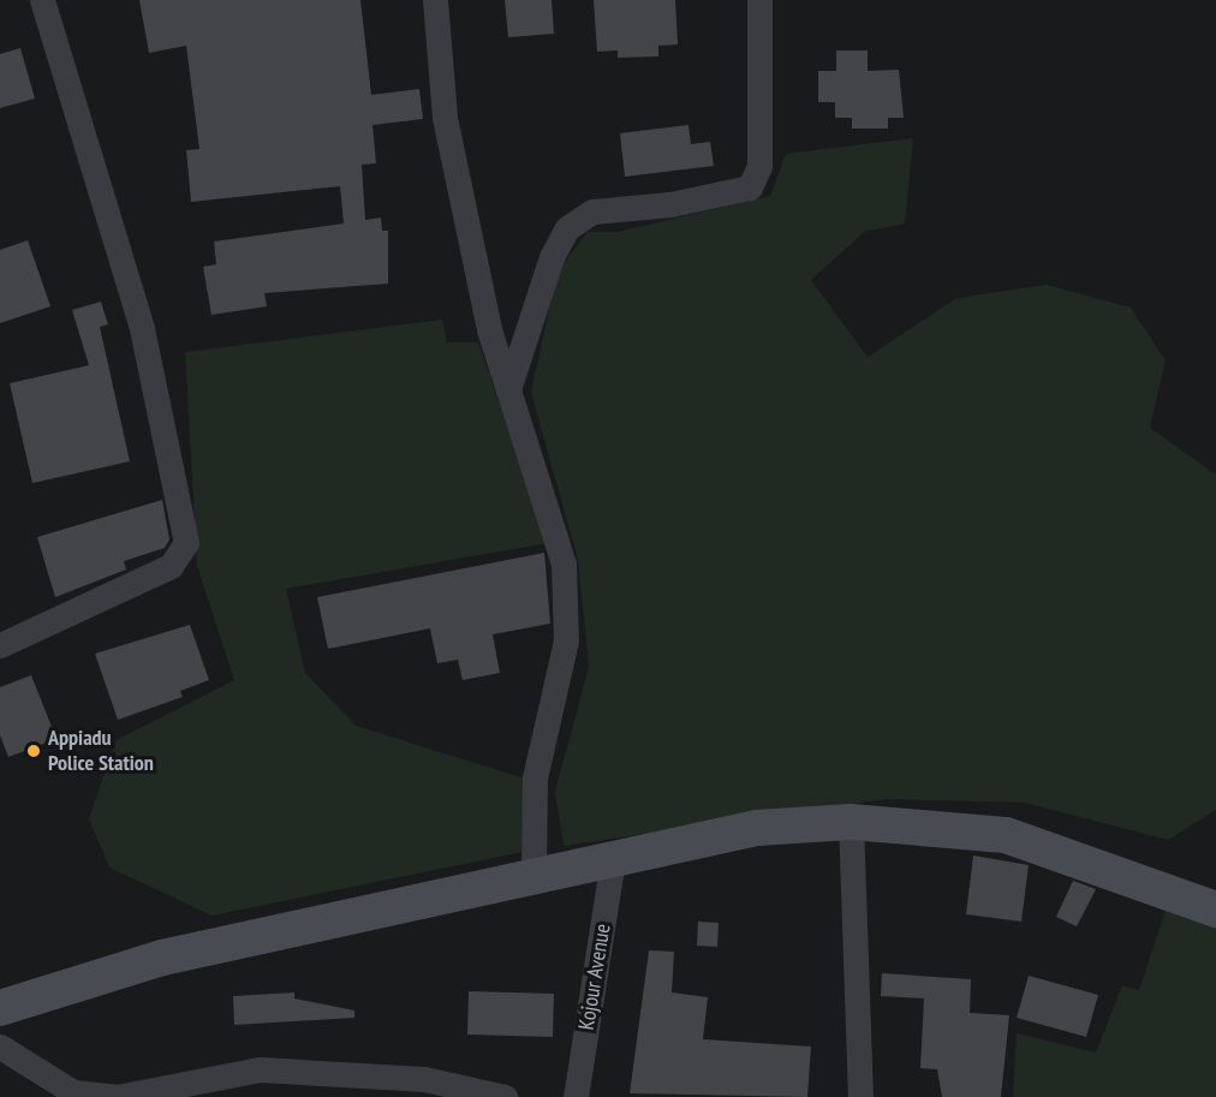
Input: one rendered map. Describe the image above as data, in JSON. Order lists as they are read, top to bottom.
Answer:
{
  "streets": {
    "street": ["Kojour Avenue"]
  },
  "places": ["Appiadu Police Station"]
}
